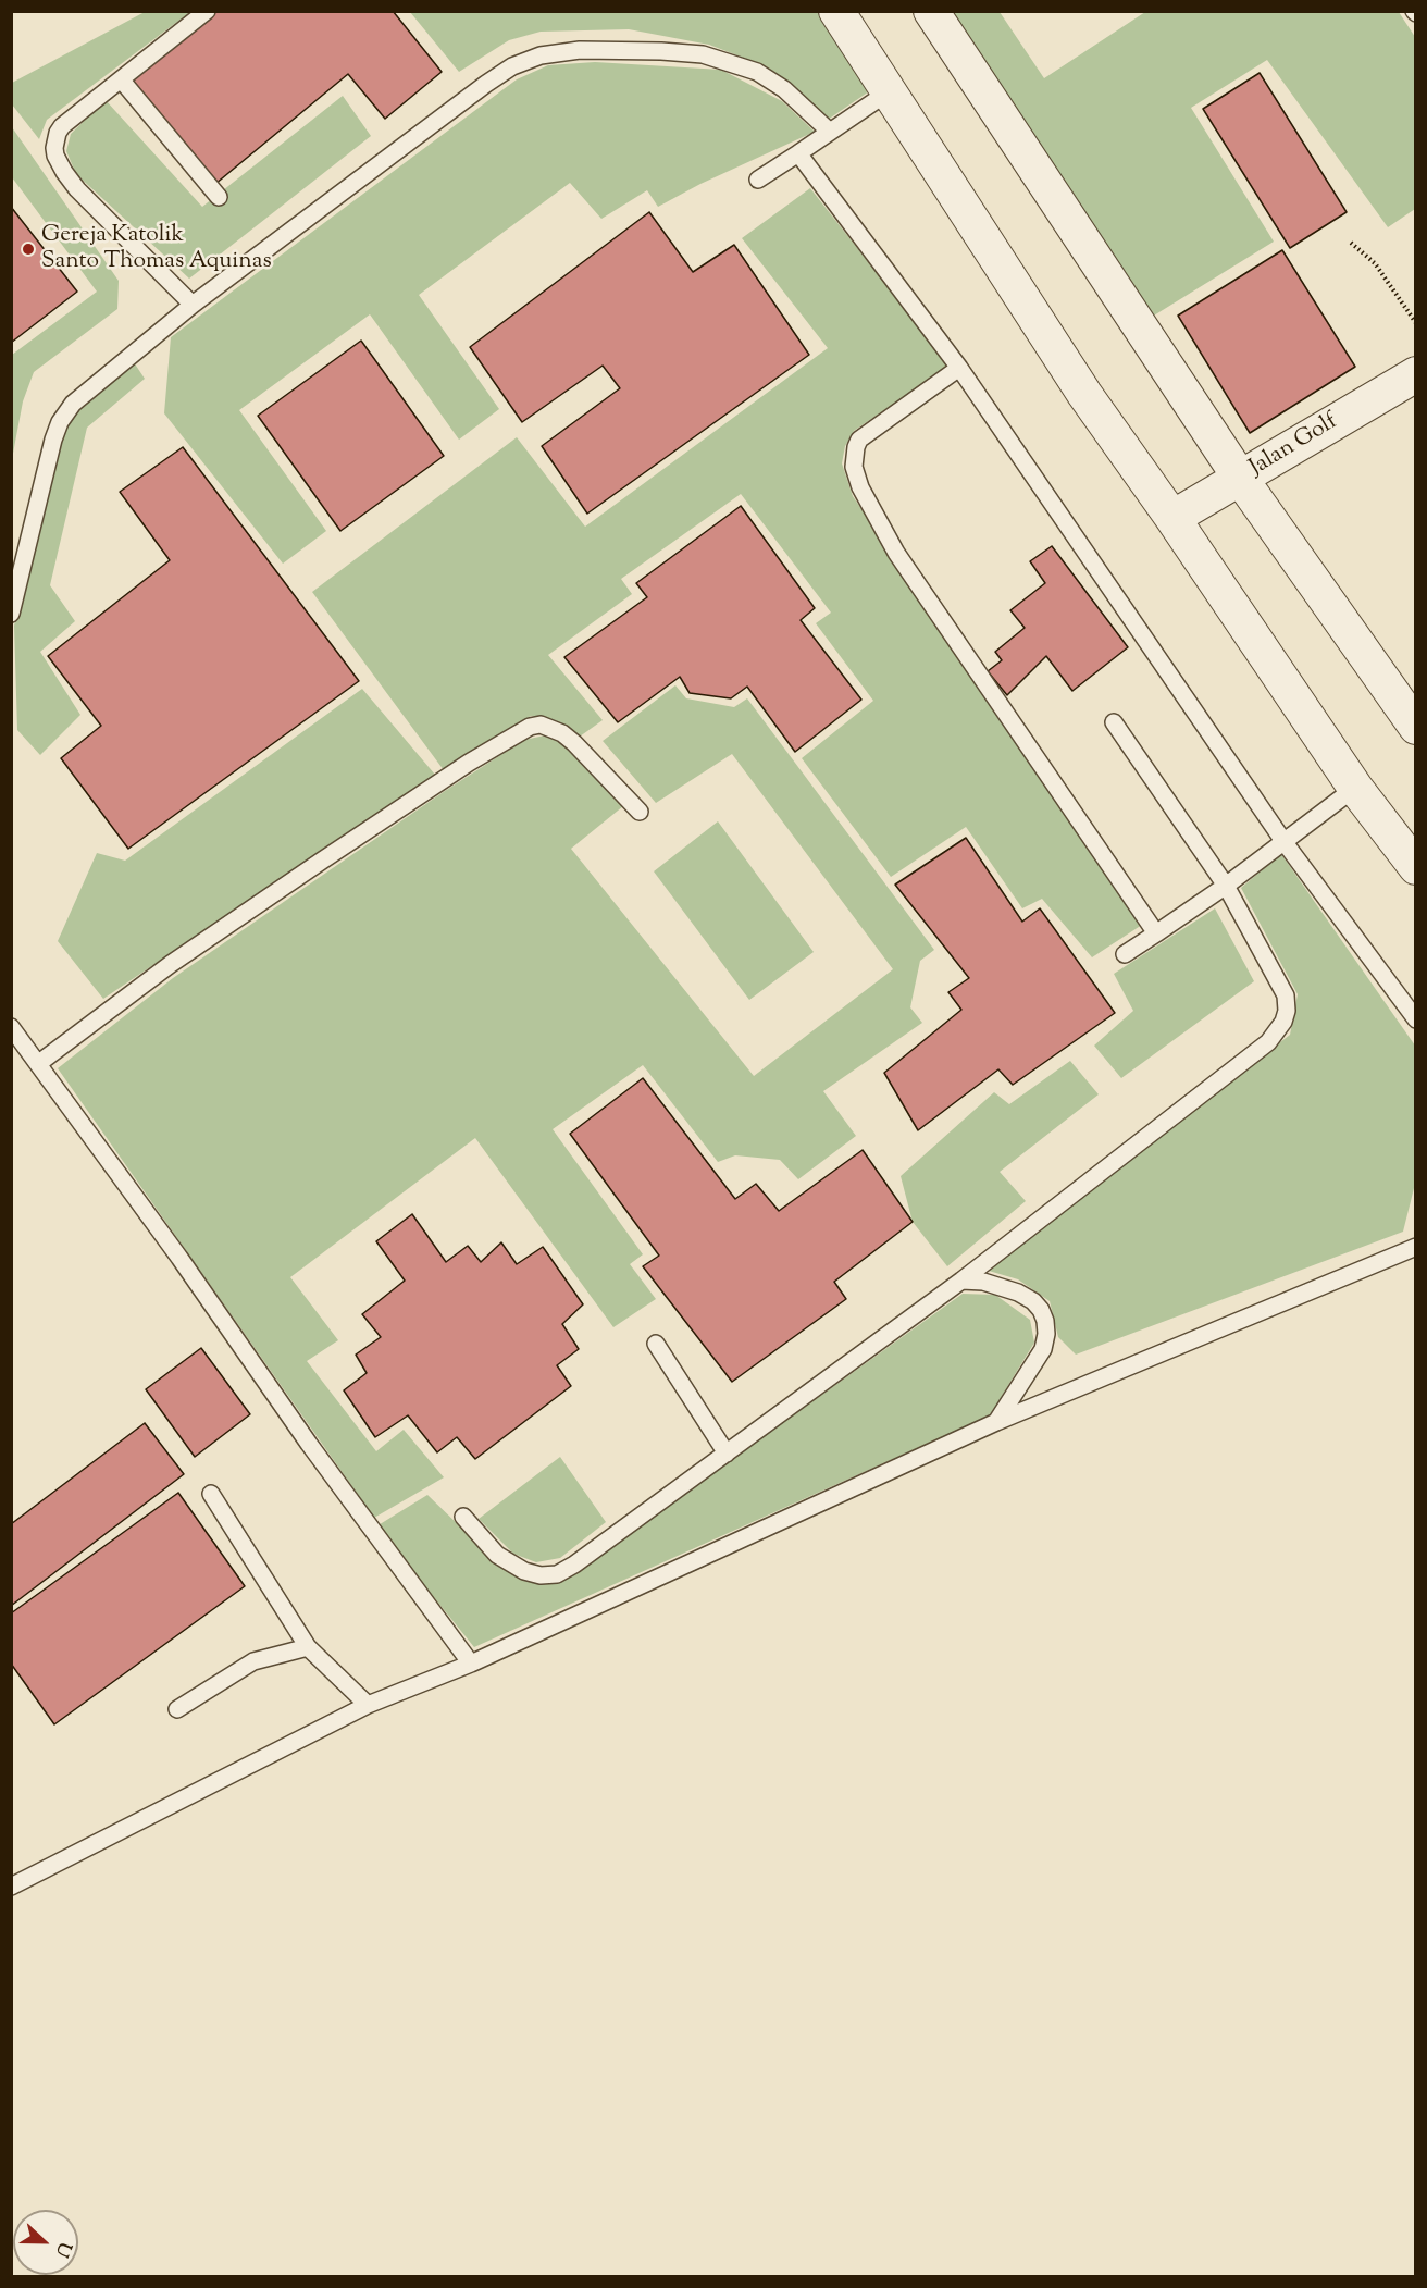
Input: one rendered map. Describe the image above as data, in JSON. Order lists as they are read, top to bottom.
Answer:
{
  "streets": {
    "street": ["Jalan Golf"]
  },
  "places": ["Gereja Katolik Santo Thomas Aquinas"],
  "north": "right"
}
